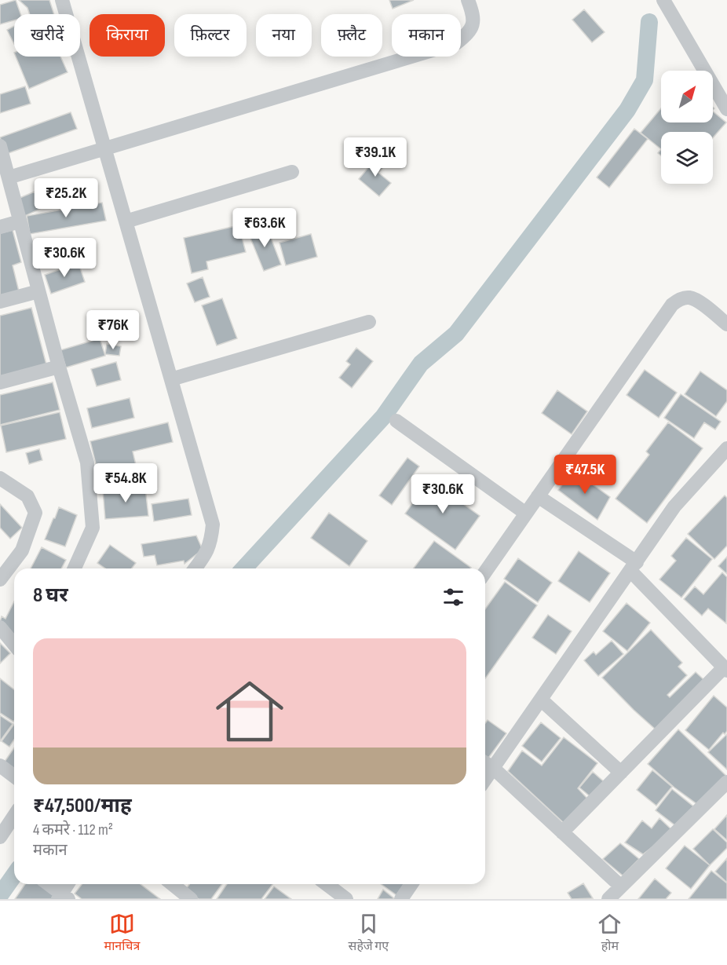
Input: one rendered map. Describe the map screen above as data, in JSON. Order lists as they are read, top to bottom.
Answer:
{
  "north": "top right",
  "page": {
    "chip": [
      "खरीदें",
      "किराया",
      "फ़िल्टर",
      "नया",
      "फ़्लैट",
      "मकान"
    ],
    "price": [
      "₹39.1K",
      "₹25.2K",
      "₹63.6K",
      "₹30.6K",
      "₹76K",
      "₹47.5K",
      "₹54.8K",
      "₹30.6K"
    ],
    "heading": "8 घर",
    "list": [
      {
        "name": "₹47,500/माह",
        "note": "4 कमरे · 112 m² · मकान"
      }
    ],
    "tabs": ["मानचित्र", "सहेजे गए", "होम"]
  }
}
